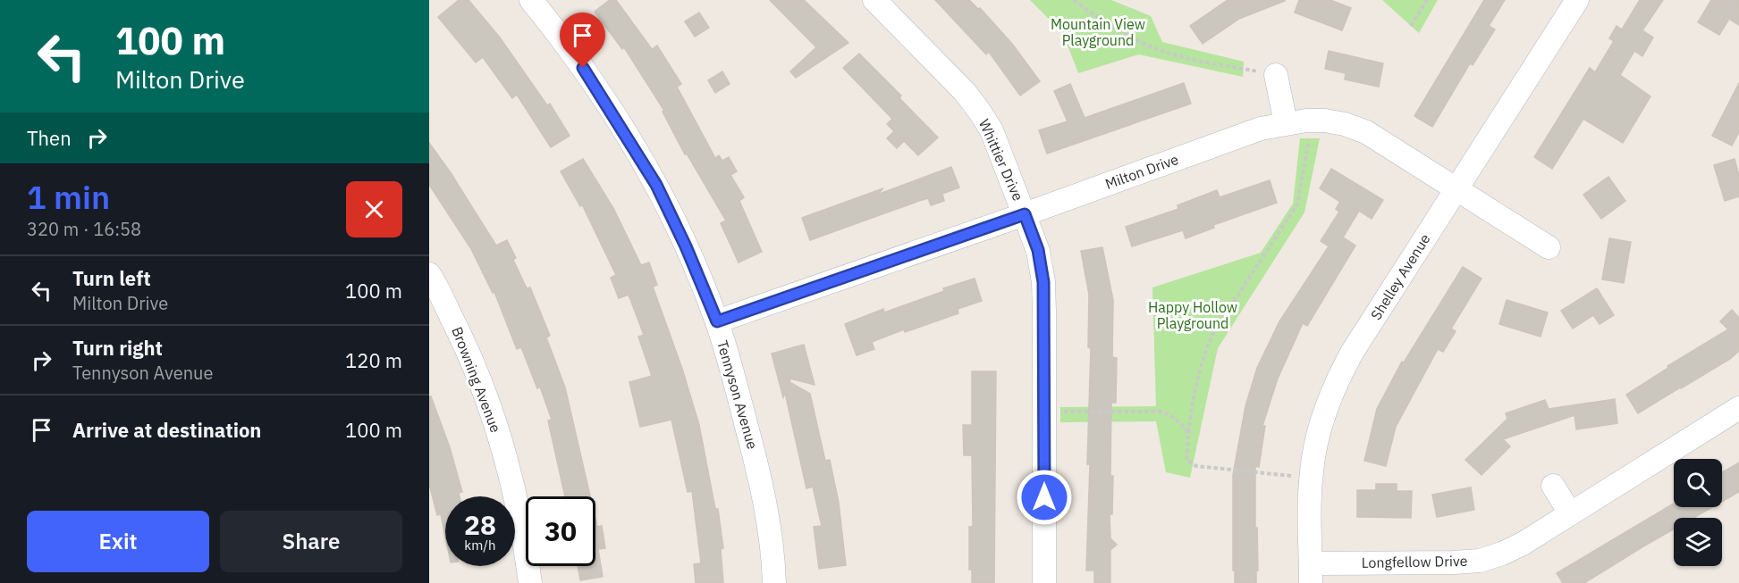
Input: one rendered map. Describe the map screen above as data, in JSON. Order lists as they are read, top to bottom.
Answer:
{
  "streets": {
    "street": [
      "Whittier Drive",
      "Milton Drive",
      "Shelley Avenue",
      "Browning Avenue",
      "Tennyson Avenue",
      "Longfellow Drive"
    ]
  },
  "crossings": [
    ["Whittier Drive", "Milton Drive"],
    ["Milton Drive", "Shelley Avenue"],
    ["Milton Drive", "Tennyson Avenue"],
    ["Shelley Avenue", "Longfellow Drive"]
  ],
  "parks": ["Mountain View Playground", "Happy Hollow Playground"],
  "page": {
    "turn": ["100 m", "Milton Drive"],
    "then": "Then",
    "heading": ["1 min", "320 m · 16:58"],
    "list": [
      {
        "name": "Turn left",
        "note": "Milton Drive",
        "value": "100 m"
      },
      {
        "name": "Turn right",
        "note": "Tennyson Avenue",
        "value": "120 m"
      },
      {
        "name": "Arrive at destination",
        "value": "100 m"
      }
    ],
    "speed": "28 km/h",
    "limit": "30",
    "buttons": ["Exit", "Share"]
  }
}
